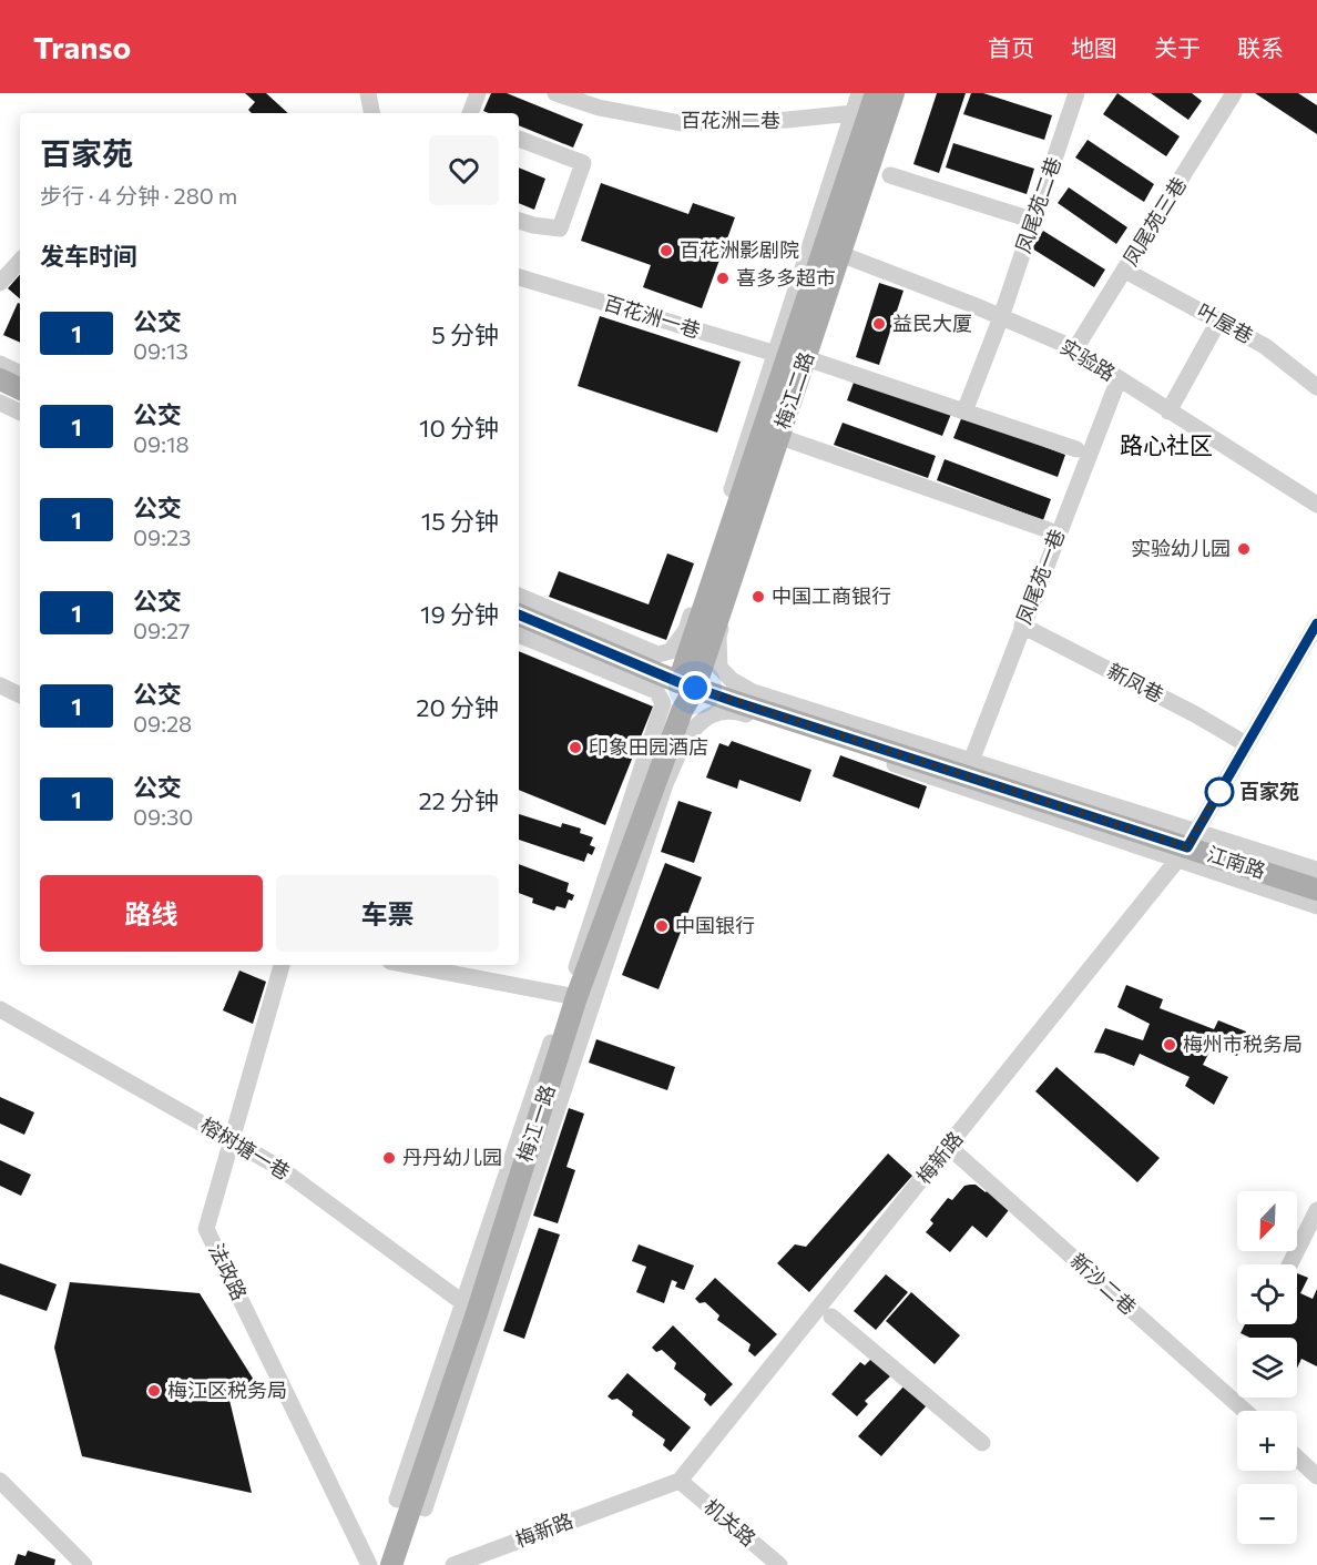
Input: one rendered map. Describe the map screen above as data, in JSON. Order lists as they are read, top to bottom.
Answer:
{
  "streets": {
    "main road": ["梅江二路", "江南路", "梅江一路"],
    "street": [
      "百花洲二巷",
      "凤尾苑二巷",
      "凤尾苑三巷",
      "百花洲一巷",
      "叶屋巷",
      "实验路",
      "凤尾苑一巷",
      "新凤巷",
      "榕树塘一巷",
      "梅新路",
      "法政路",
      "新沙二巷",
      "机关路"
    ]
  },
  "crossings": [
    ["百花洲二巷", "梅江二路"],
    ["凤尾苑二巷", "实验路"],
    ["凤尾苑三巷", "叶屋巷"],
    ["凤尾苑三巷", "实验路"],
    ["百花洲一巷", "梅江二路"],
    ["实验路", "梅江二路"],
    ["实验路", "凤尾苑一巷"],
    ["梅江二路", "江南路"],
    ["梅江二路", "梅江一路"],
    ["凤尾苑一巷", "新凤巷"],
    ["凤尾苑一巷", "江南路"],
    ["新凤巷", "梅新路"],
    ["江南路", "梅江一路"],
    ["江南路", "梅新路"],
    ["梅江一路", "榕树塘一巷"],
    ["榕树塘一巷", "法政路"],
    ["梅新路", "新沙二巷"],
    ["梅新路", "机关路"]
  ],
  "districts": ["路心社区"],
  "places": [
    "百花洲影剧院",
    "喜多多超市",
    "益民大厦",
    "实验幼儿园",
    "中国工商银行",
    "印象田园酒店",
    "百家苑",
    "中国银行",
    "梅州市税务局",
    "丹丹幼儿园",
    "梅江区税务局"
  ],
  "lines": ["bus line 1"],
  "north": "bottom left",
  "page": {
    "header": "Transo",
    "nav": [
      "首页",
      "地图",
      "关于",
      "联系"
    ],
    "heading": [
      ["百家苑", "步行 · 4 分钟 · 280 m"],
      "发车时间"
    ],
    "list": [
      {
        "mark": "1",
        "name": "公交",
        "note": "09:13",
        "value": "5 分钟"
      },
      {
        "mark": "1",
        "name": "公交",
        "note": "09:18",
        "value": "10 分钟"
      },
      {
        "mark": "1",
        "name": "公交",
        "note": "09:23",
        "value": "15 分钟"
      },
      {
        "mark": "1",
        "name": "公交",
        "note": "09:27",
        "value": "19 分钟"
      },
      {
        "mark": "1",
        "name": "公交",
        "note": "09:28",
        "value": "20 分钟"
      },
      {
        "mark": "1",
        "name": "公交",
        "note": "09:30",
        "value": "22 分钟"
      }
    ],
    "buttons": ["路线", "车票"],
    "map_buttons": ["+", "−"]
  }
}
